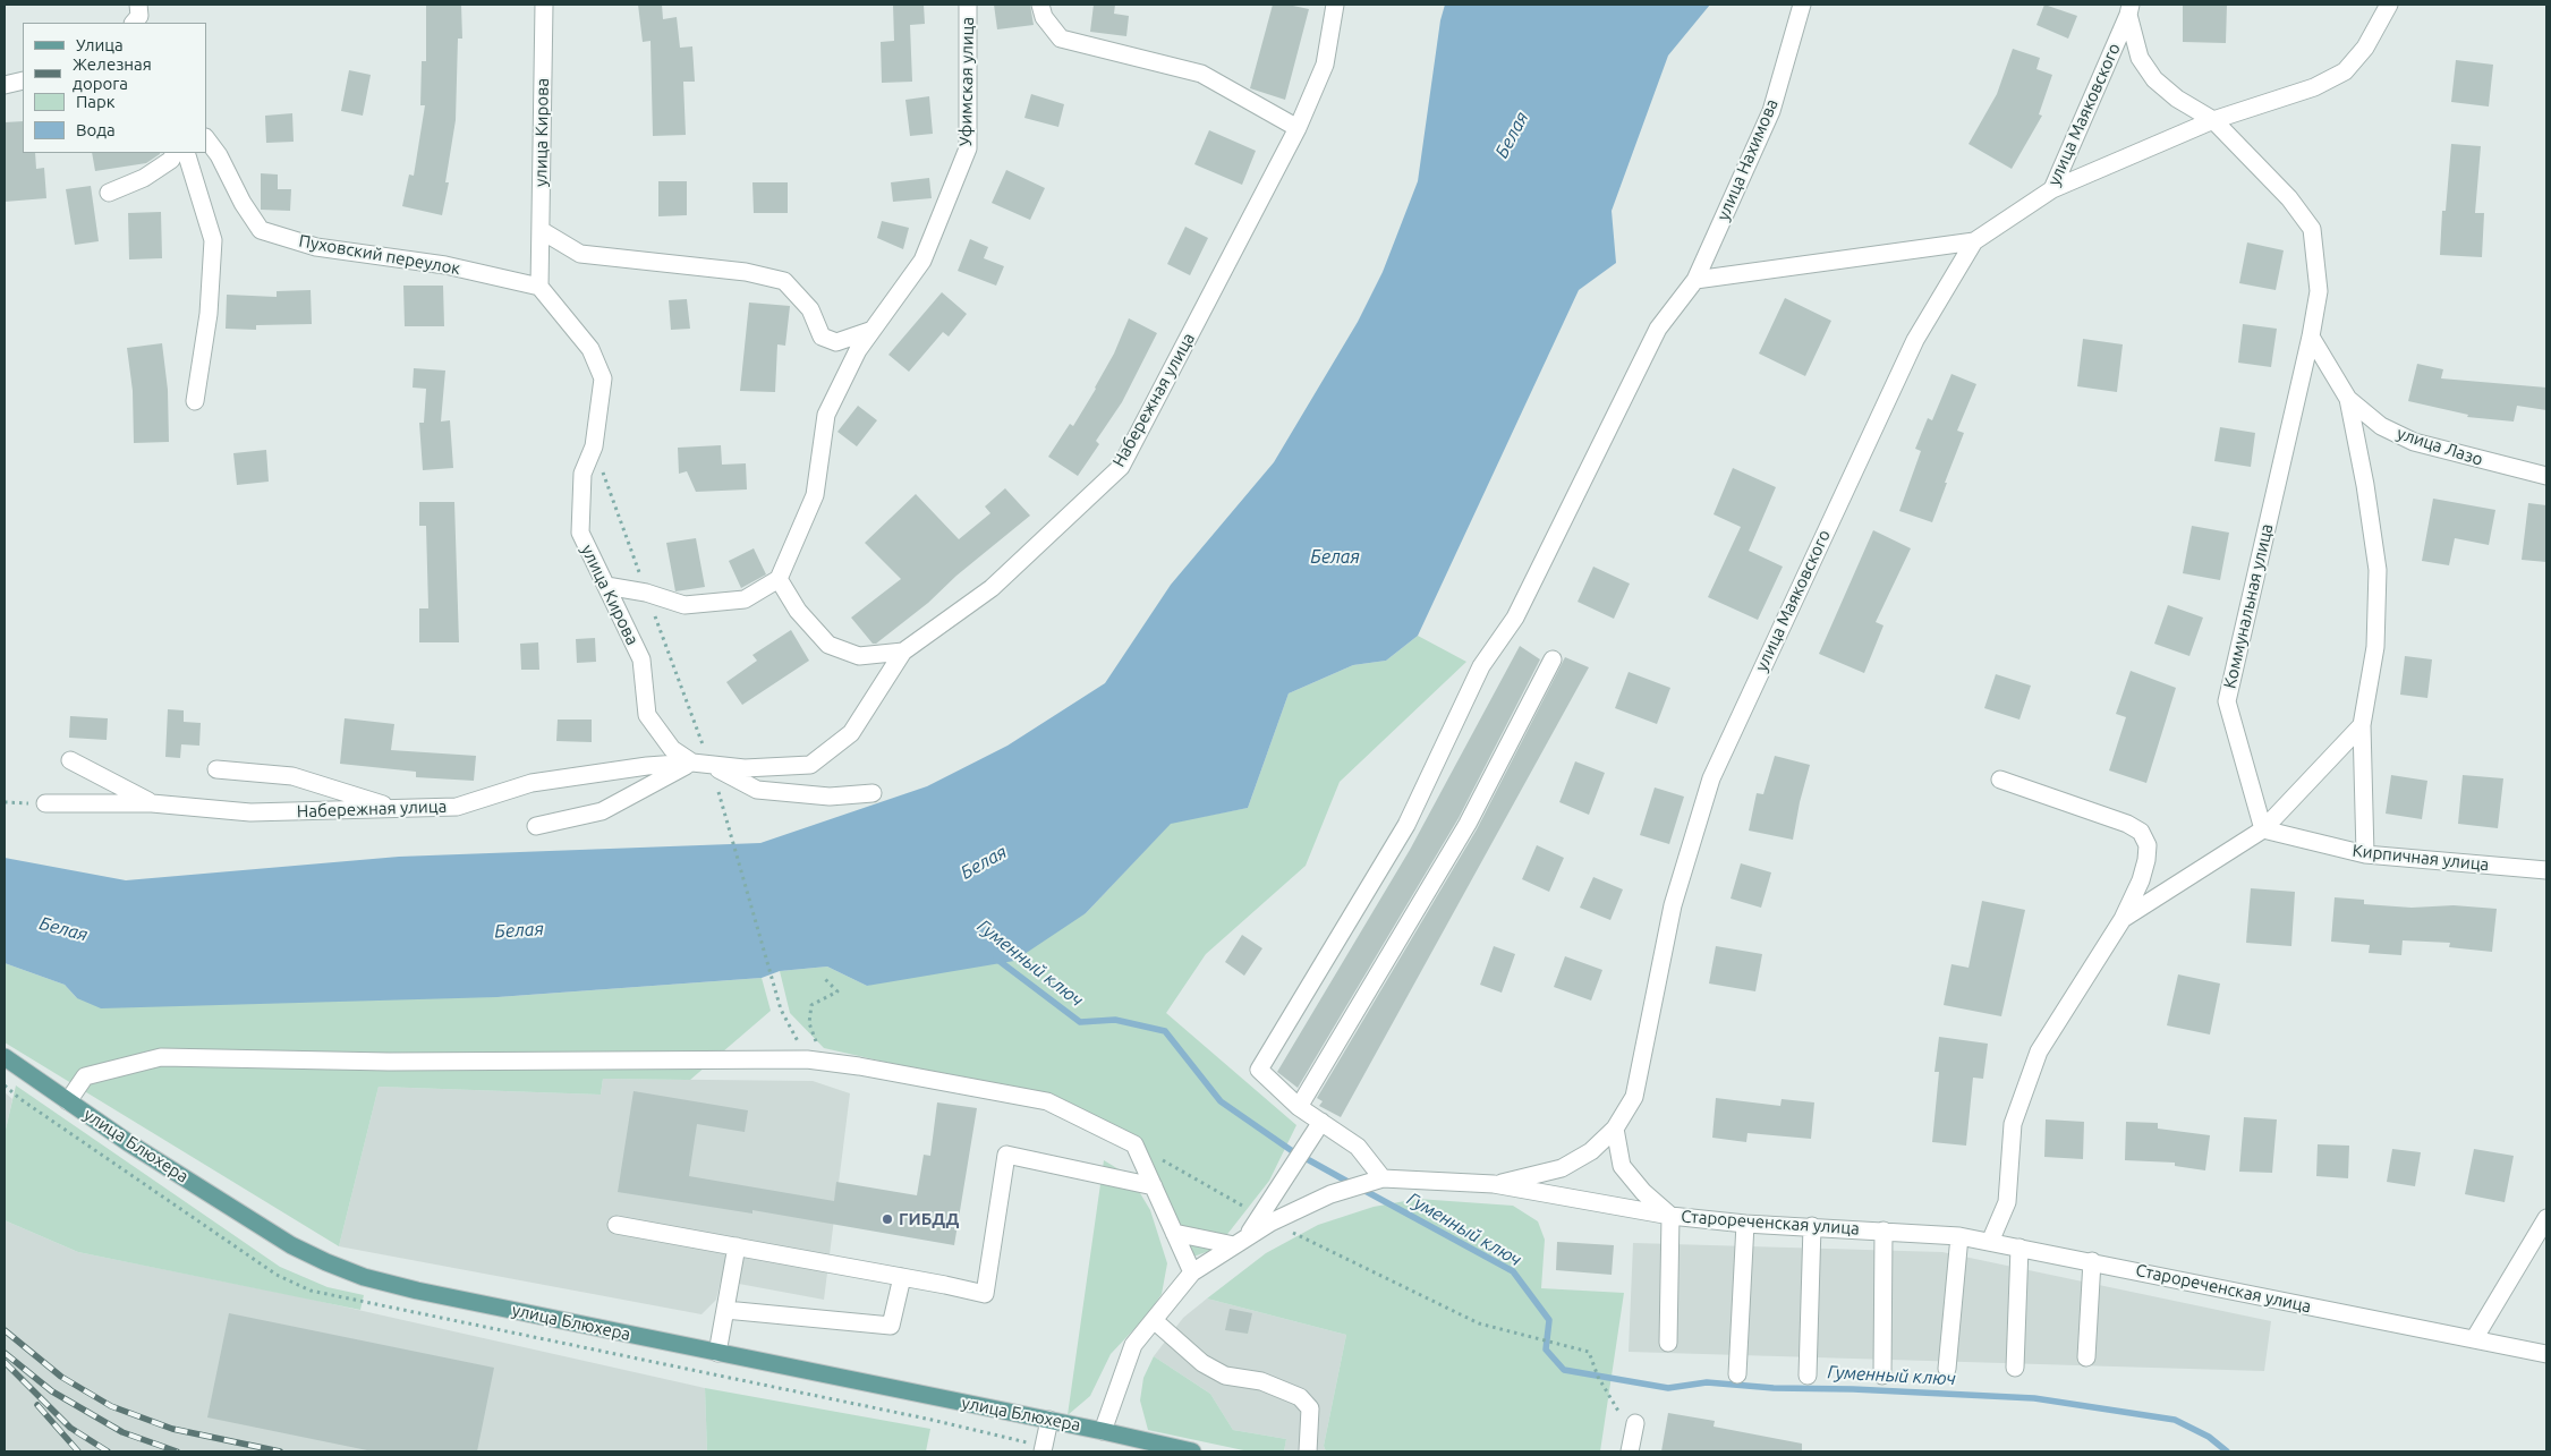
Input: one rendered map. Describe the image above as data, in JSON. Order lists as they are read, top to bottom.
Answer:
{
  "streets": {
    "main road": ["улица Блюхера"],
    "street": [
      "Уфимская улица",
      "улица Маяковского",
      "улица Кирова",
      "улица Нахимова",
      "Пуховский переулок",
      "Набережная улица",
      "улица Лазо",
      "Коммунальная улица",
      "Кирпичная улица",
      "Старореченская улица"
    ]
  },
  "crossings": [
    ["улица Маяковского", "Коммунальная улица"],
    ["улица Маяковского", "Старореченская улица"],
    ["улица Кирова", "Пуховский переулок"],
    ["улица Кирова", "Набережная улица"],
    ["улица Лазо", "Коммунальная улица"],
    ["Коммунальная улица", "Кирпичная улица"],
    ["улица Блюхера", "Старореченская улица"]
  ],
  "water": ["Белая", "Гуменный ключ"],
  "places": ["ГИБДД"],
  "legend": [
    "Улица",
    "Железная дорога",
    "Парк",
    "Вода"
  ]
}
